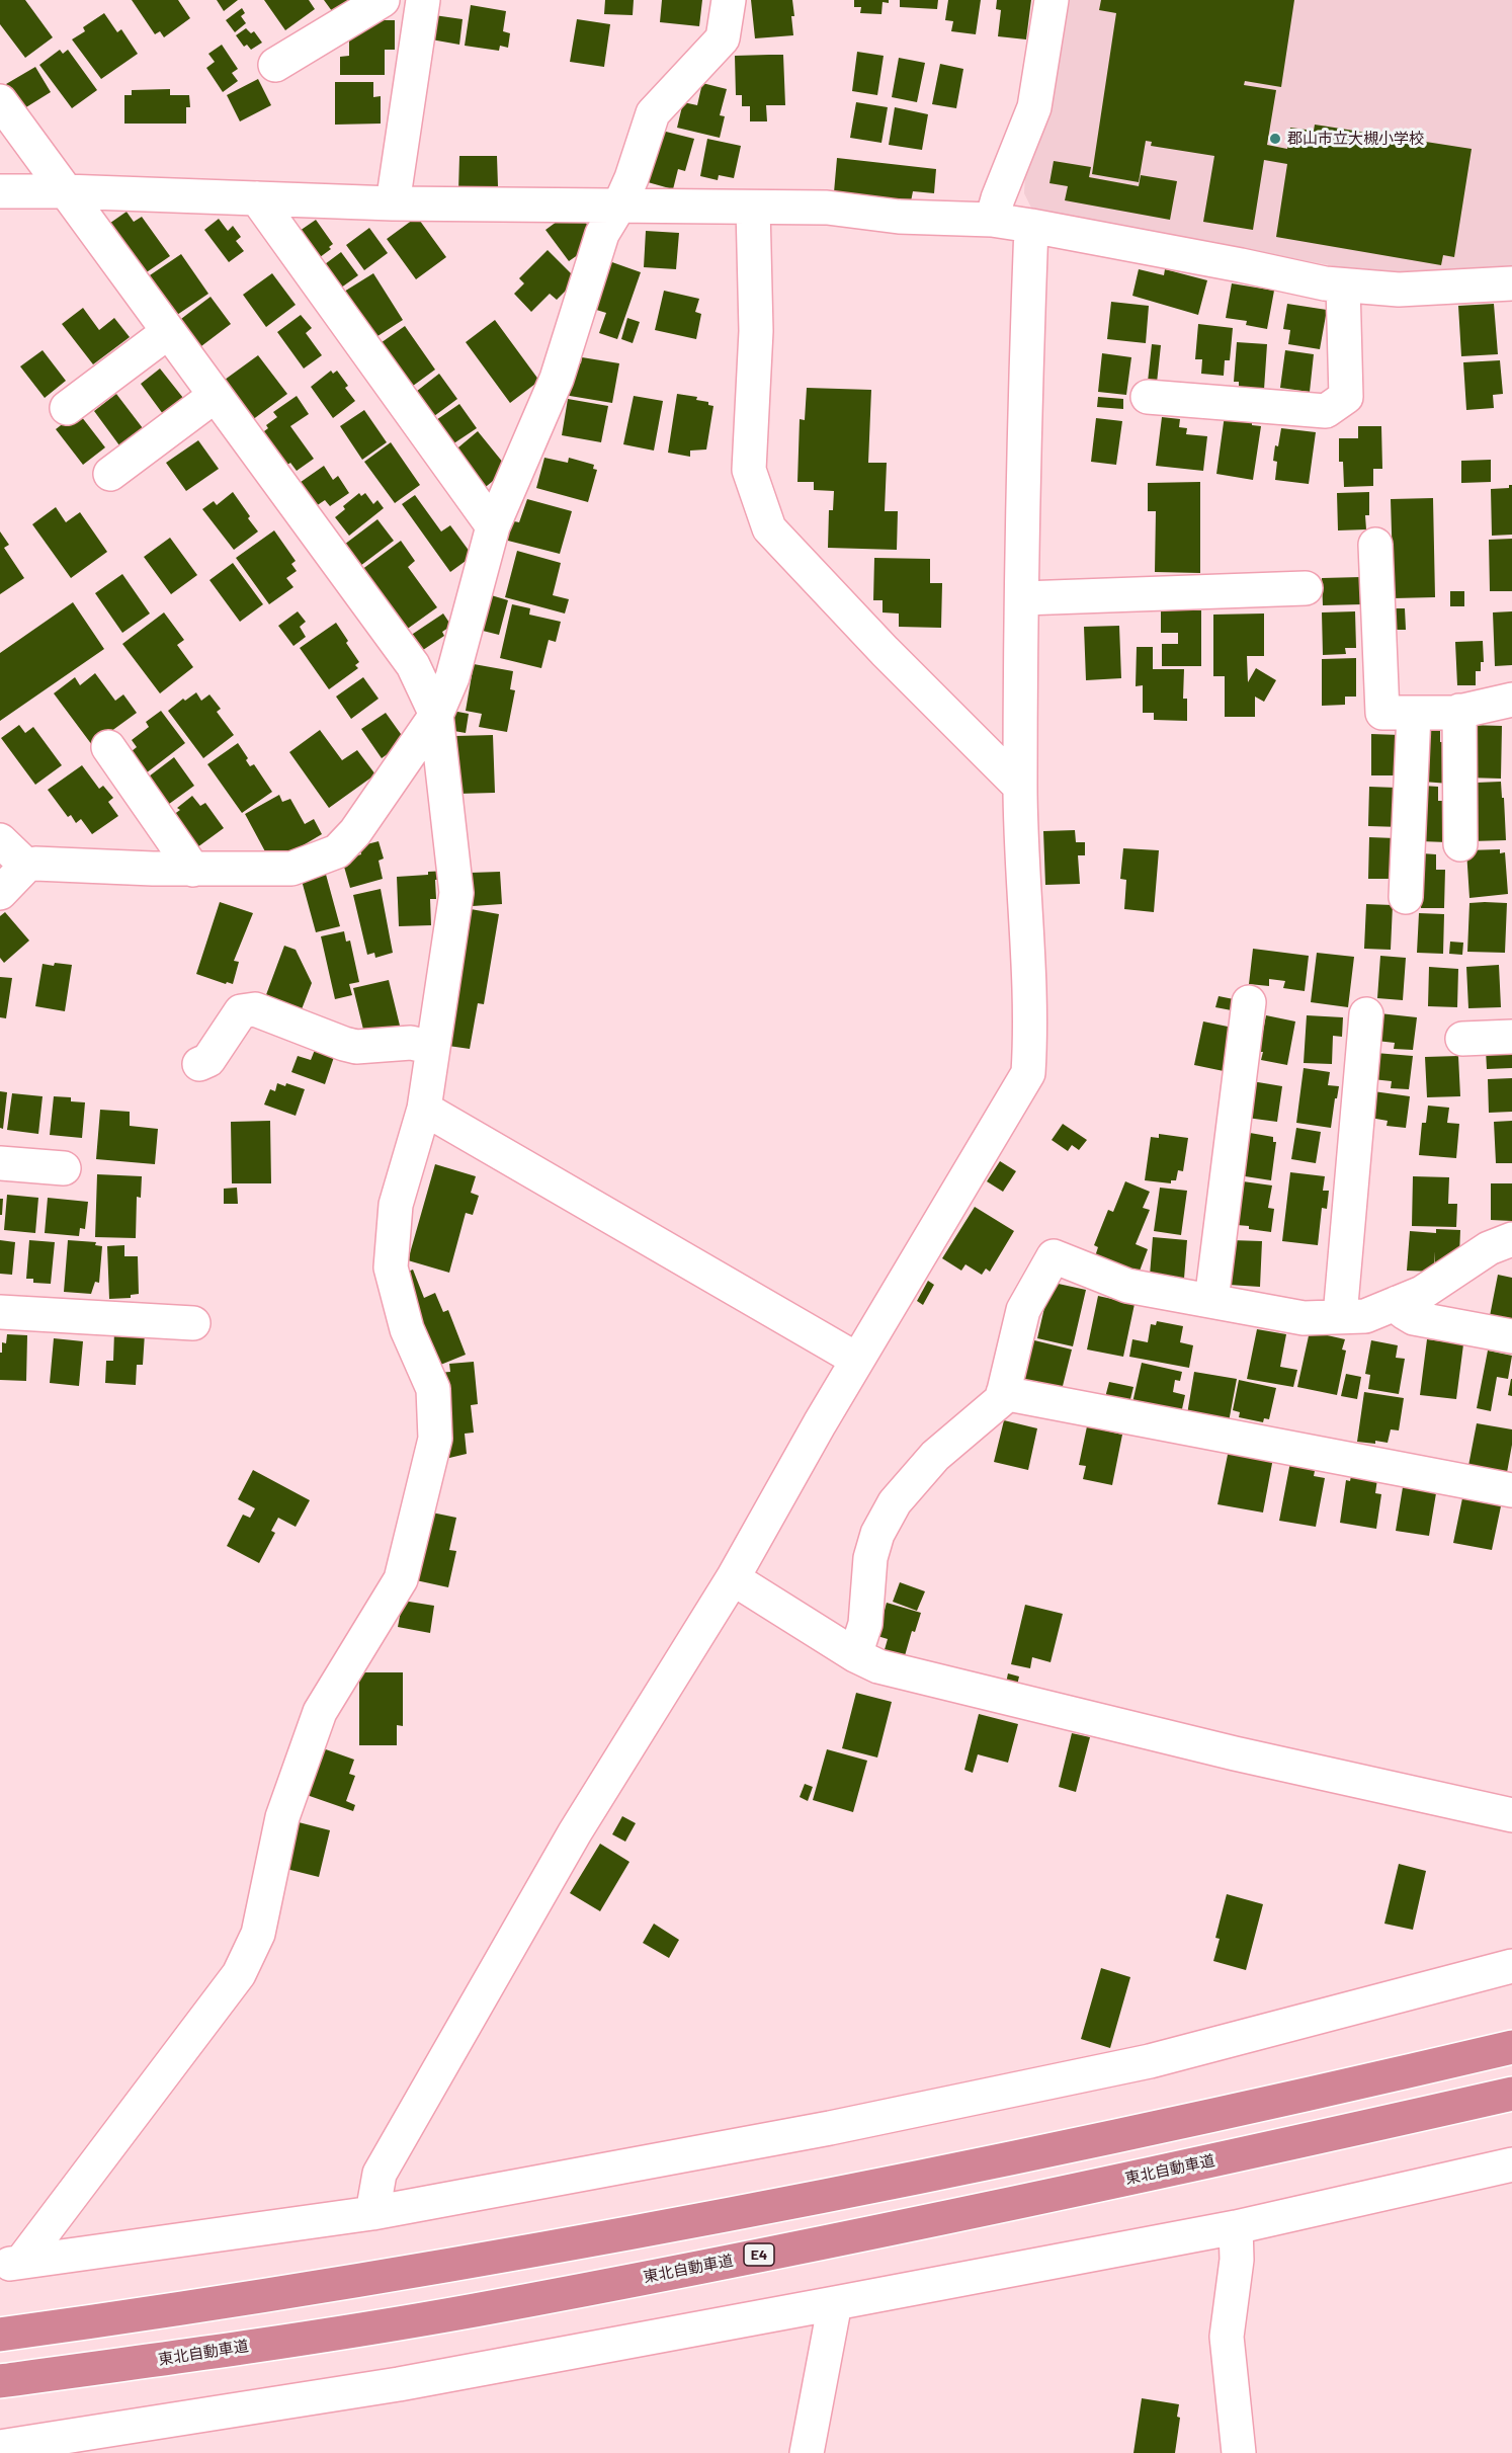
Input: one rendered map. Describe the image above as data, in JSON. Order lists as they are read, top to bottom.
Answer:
{
  "streets": {
    "highway": ["東北自動車道", "E4"]
  },
  "places": ["郡山市立大槻小学校"]
}
